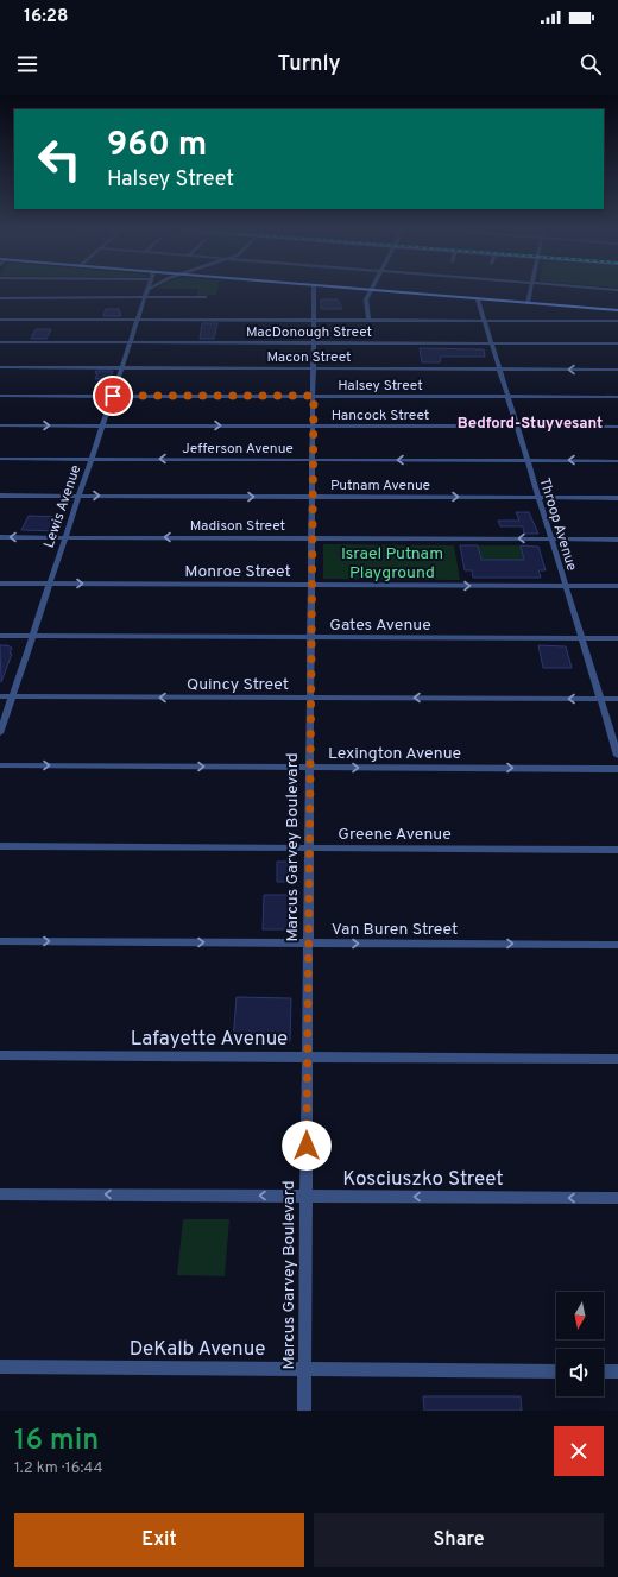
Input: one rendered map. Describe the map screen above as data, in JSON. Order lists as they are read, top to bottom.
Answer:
{
  "streets": {
    "street": [
      "MacDonough Street",
      "Macon Street",
      "Halsey Street",
      "Hancock Street",
      "Jefferson Avenue",
      "Putnam Avenue",
      "Lewis Avenue",
      "Throop Avenue",
      "Madison Street",
      "Monroe Street",
      "Gates Avenue",
      "Quincy Street",
      "Lexington Avenue",
      "Greene Avenue",
      "Marcus Garvey Boulevard",
      "Van Buren Street",
      "Lafayette Avenue",
      "Kosciuszko Street",
      "DeKalb Avenue"
    ]
  },
  "crossings": [
    ["MacDonough Street", "Lewis Avenue"],
    ["MacDonough Street", "Throop Avenue"],
    ["MacDonough Street", "Marcus Garvey Boulevard"],
    ["Macon Street", "Lewis Avenue"],
    ["Macon Street", "Throop Avenue"],
    ["Macon Street", "Marcus Garvey Boulevard"],
    ["Halsey Street", "Lewis Avenue"],
    ["Halsey Street", "Throop Avenue"],
    ["Halsey Street", "Marcus Garvey Boulevard"],
    ["Hancock Street", "Lewis Avenue"],
    ["Hancock Street", "Throop Avenue"],
    ["Hancock Street", "Marcus Garvey Boulevard"],
    ["Jefferson Avenue", "Lewis Avenue"],
    ["Jefferson Avenue", "Throop Avenue"],
    ["Jefferson Avenue", "Marcus Garvey Boulevard"],
    ["Putnam Avenue", "Lewis Avenue"],
    ["Putnam Avenue", "Throop Avenue"],
    ["Putnam Avenue", "Marcus Garvey Boulevard"],
    ["Lewis Avenue", "Madison Street"],
    ["Lewis Avenue", "Monroe Street"],
    ["Lewis Avenue", "Gates Avenue"],
    ["Lewis Avenue", "Quincy Street"],
    ["Throop Avenue", "Madison Street"],
    ["Throop Avenue", "Monroe Street"],
    ["Throop Avenue", "Gates Avenue"],
    ["Throop Avenue", "Quincy Street"],
    ["Madison Street", "Marcus Garvey Boulevard"],
    ["Monroe Street", "Marcus Garvey Boulevard"],
    ["Gates Avenue", "Marcus Garvey Boulevard"],
    ["Quincy Street", "Marcus Garvey Boulevard"],
    ["Lexington Avenue", "Marcus Garvey Boulevard"],
    ["Greene Avenue", "Marcus Garvey Boulevard"],
    ["Marcus Garvey Boulevard", "Van Buren Street"],
    ["Marcus Garvey Boulevard", "Lafayette Avenue"],
    ["Marcus Garvey Boulevard", "Kosciuszko Street"],
    ["Marcus Garvey Boulevard", "DeKalb Avenue"]
  ],
  "one_way": [
    "Hancock Street",
    "Jefferson Avenue",
    "Putnam Avenue",
    "Madison Street",
    "Monroe Street",
    "Quincy Street",
    "Lexington Avenue",
    "Van Buren Street",
    "Kosciuszko Street"
  ],
  "districts": ["Bedford-Stuyvesant"],
  "parks": ["Israel Putnam Playground"],
  "north": "bottom",
  "page": {
    "status": "16:28",
    "header": "Turnly",
    "turn": ["960 m", "Halsey Street"],
    "heading": ["16 min", "1.2 km · 16:44"],
    "buttons": ["Exit", "Share"]
  }
}
